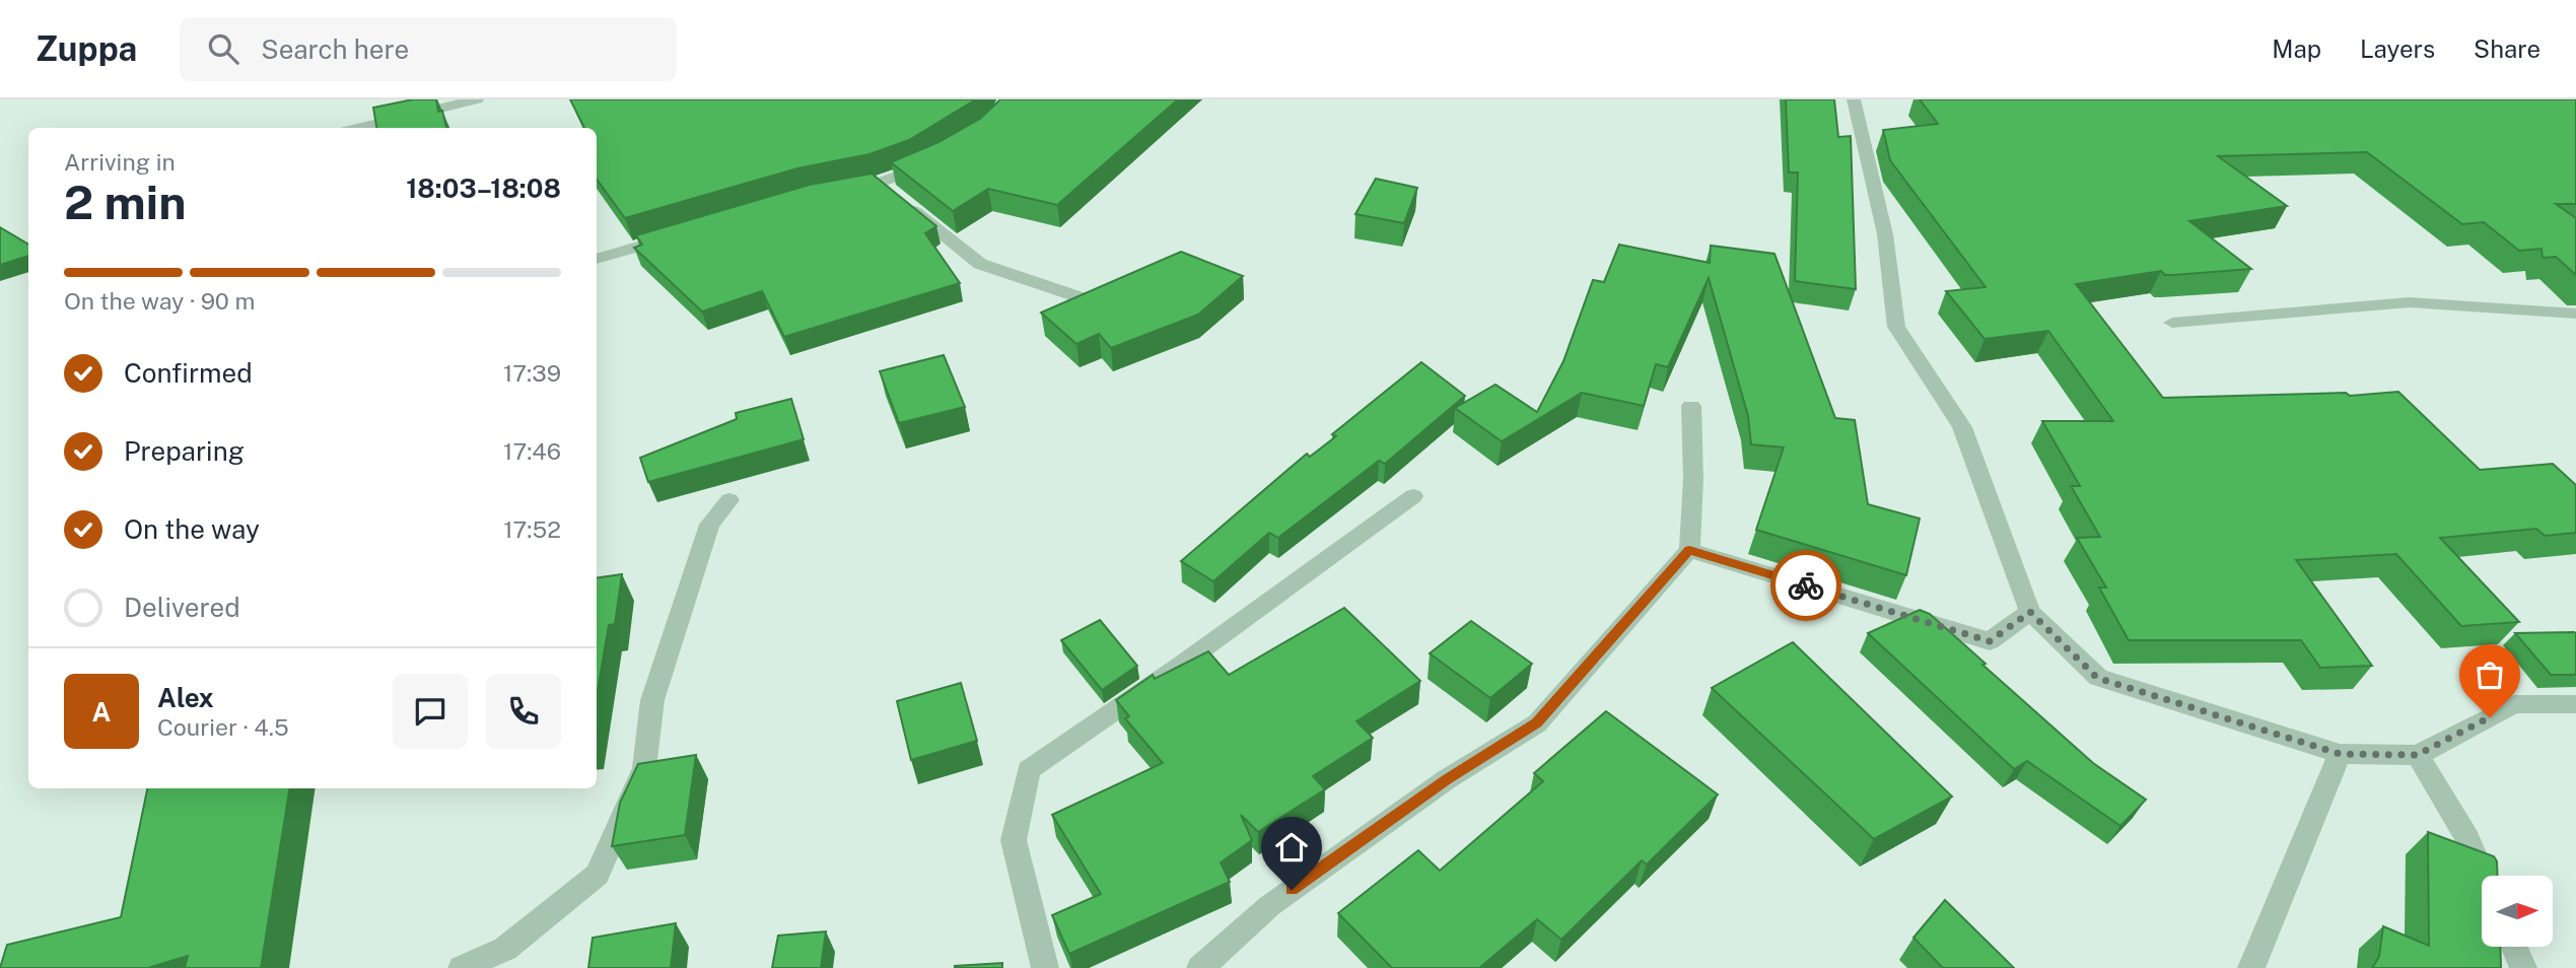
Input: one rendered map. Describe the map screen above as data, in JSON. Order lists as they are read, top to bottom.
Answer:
{
  "north": "right",
  "page": {
    "header": "Zuppa",
    "search": "Search here",
    "nav": ["Map", "Layers", "Share"],
    "heading": ["2 min", "Arriving in", "18:03–18:08"],
    "panel": ["Alex", "Courier · 4.5"],
    "bar": "On the way · 90 m",
    "list": [
      ["Confirmed", "17:39"],
      ["Preparing", "17:46"],
      ["On the way", "17:52"],
      "Delivered"
    ],
    "round": "A"
  }
}
